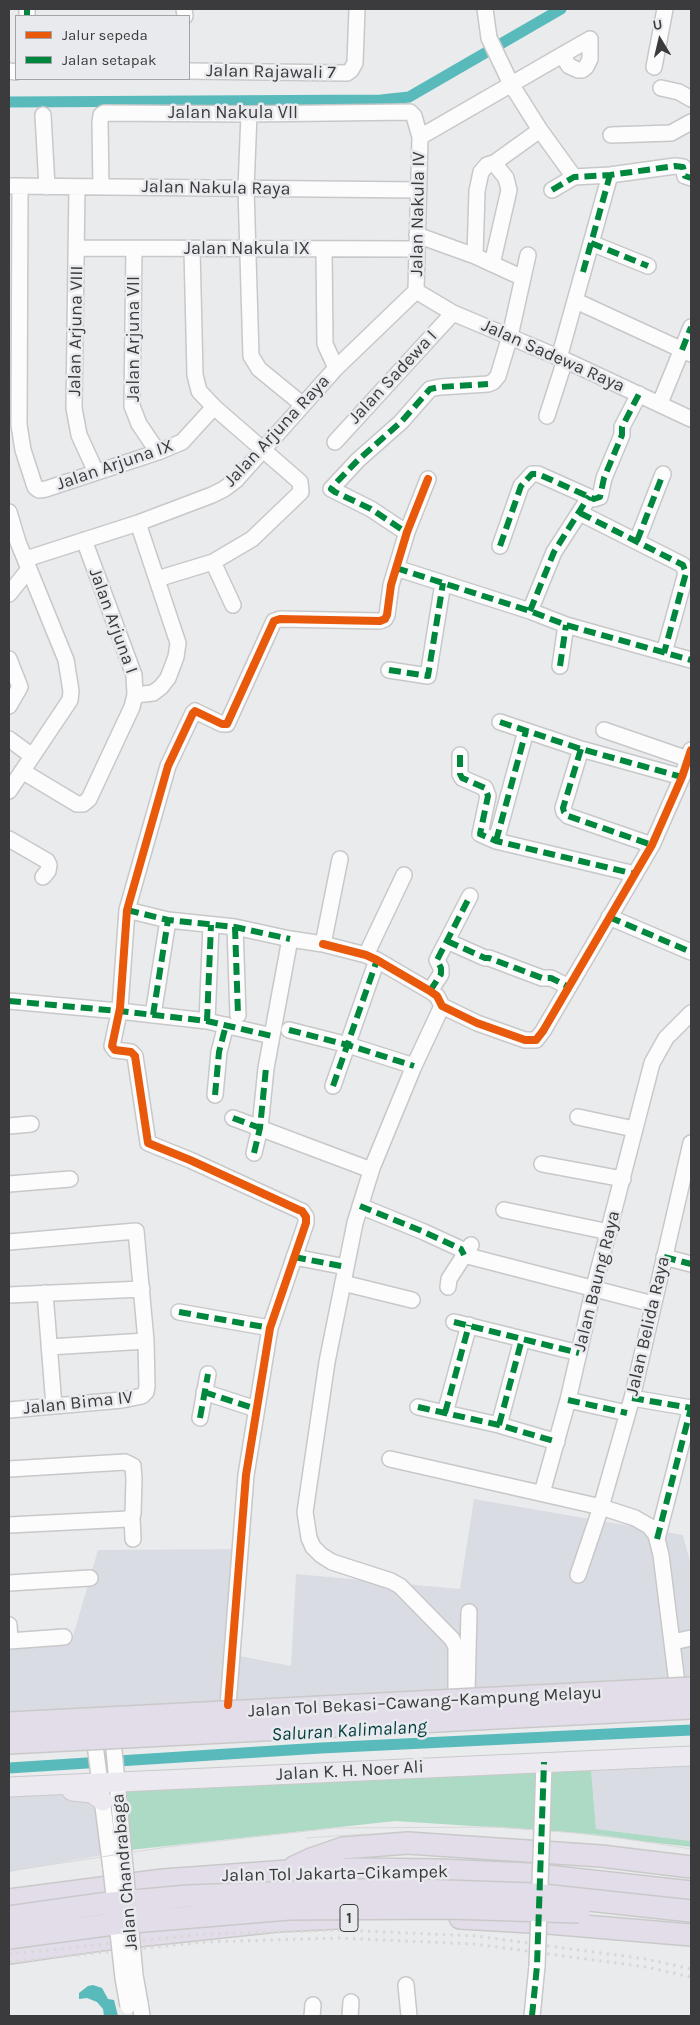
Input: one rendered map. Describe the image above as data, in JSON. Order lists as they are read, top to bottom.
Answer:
{
  "streets": {
    "highway": ["Jalan Tol Bekasi–Cawang–Kampung Melayu", "Jalan Tol Jakarta–Cikampek", "1"],
    "main road": ["Jalan K. H. Noer Ali"],
    "street": [
      "Jalan Rajawali 7",
      "Jalan Nakula VII",
      "Jalan Nakula Raya",
      "Jalan Nakula IV",
      "Jalan Nakula IX",
      "Jalan Arjuna VIII",
      "Jalan Arjuna VII",
      "Jalan Sadewa Raya",
      "Jalan Sadewa I",
      "Jalan Arjuna Raya",
      "Jalan Arjuna IX",
      "Jalan Arjuna I",
      "Jalan Baung Raya",
      "Jalan Belida Raya",
      "Jalan Bima IV",
      "Jalan Chandrabaga"
    ]
  },
  "crossings": [
    ["Jalan Nakula VII", "Jalan Nakula Raya"],
    ["Jalan Nakula VII", "Jalan Nakula IV"],
    ["Jalan Nakula Raya", "Jalan Nakula IV"],
    ["Jalan Nakula Raya", "Jalan Arjuna VIII"],
    ["Jalan Nakula Raya", "Jalan Arjuna IX"],
    ["Jalan Nakula IV", "Jalan Nakula IX"],
    ["Jalan Nakula IV", "Jalan Sadewa Raya"],
    ["Jalan Nakula IV", "Jalan Arjuna Raya"],
    ["Jalan Nakula IX", "Jalan Arjuna VIII"],
    ["Jalan Nakula IX", "Jalan Arjuna VII"],
    ["Jalan Arjuna VIII", "Jalan Arjuna IX"],
    ["Jalan Arjuna VII", "Jalan Arjuna IX"],
    ["Jalan Sadewa Raya", "Jalan Sadewa I"],
    ["Jalan Sadewa Raya", "Jalan Arjuna Raya"],
    ["Jalan Arjuna Raya", "Jalan Arjuna I"],
    ["Jalan K. H. Noer Ali", "Jalan Chandrabaga"]
  ],
  "water": ["Saluran Kalimalang"],
  "legend": ["Jalur sepeda", "Jalan setapak"],
  "north": "top"
}
